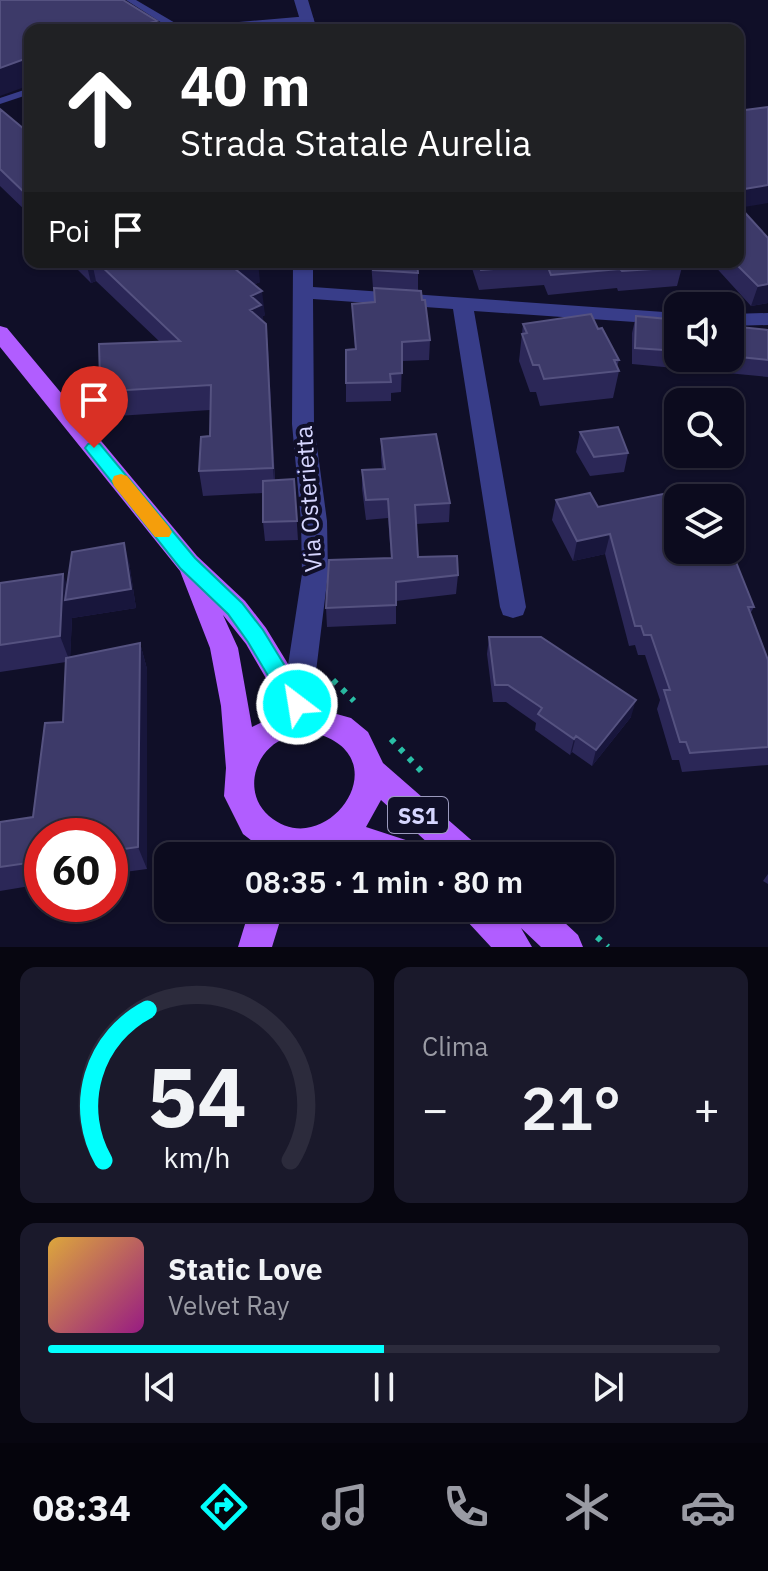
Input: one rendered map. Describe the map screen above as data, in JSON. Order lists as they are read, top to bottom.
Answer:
{
  "streets": {
    "main road": ["SS1"],
    "street": ["Via Osterietta"]
  },
  "page": {
    "turn": ["40 m", "Strada Statale Aurelia"],
    "then": "Poi",
    "limit": "60",
    "trip": "08:35 · 1 min · 80 m",
    "tile": "Clima",
    "heat": ["−", "21°", "+"],
    "song": ["Static Love", "Velvet Ray"],
    "tabs": "08:34",
    "gauge": ["54", "km/h"]
  }
}
